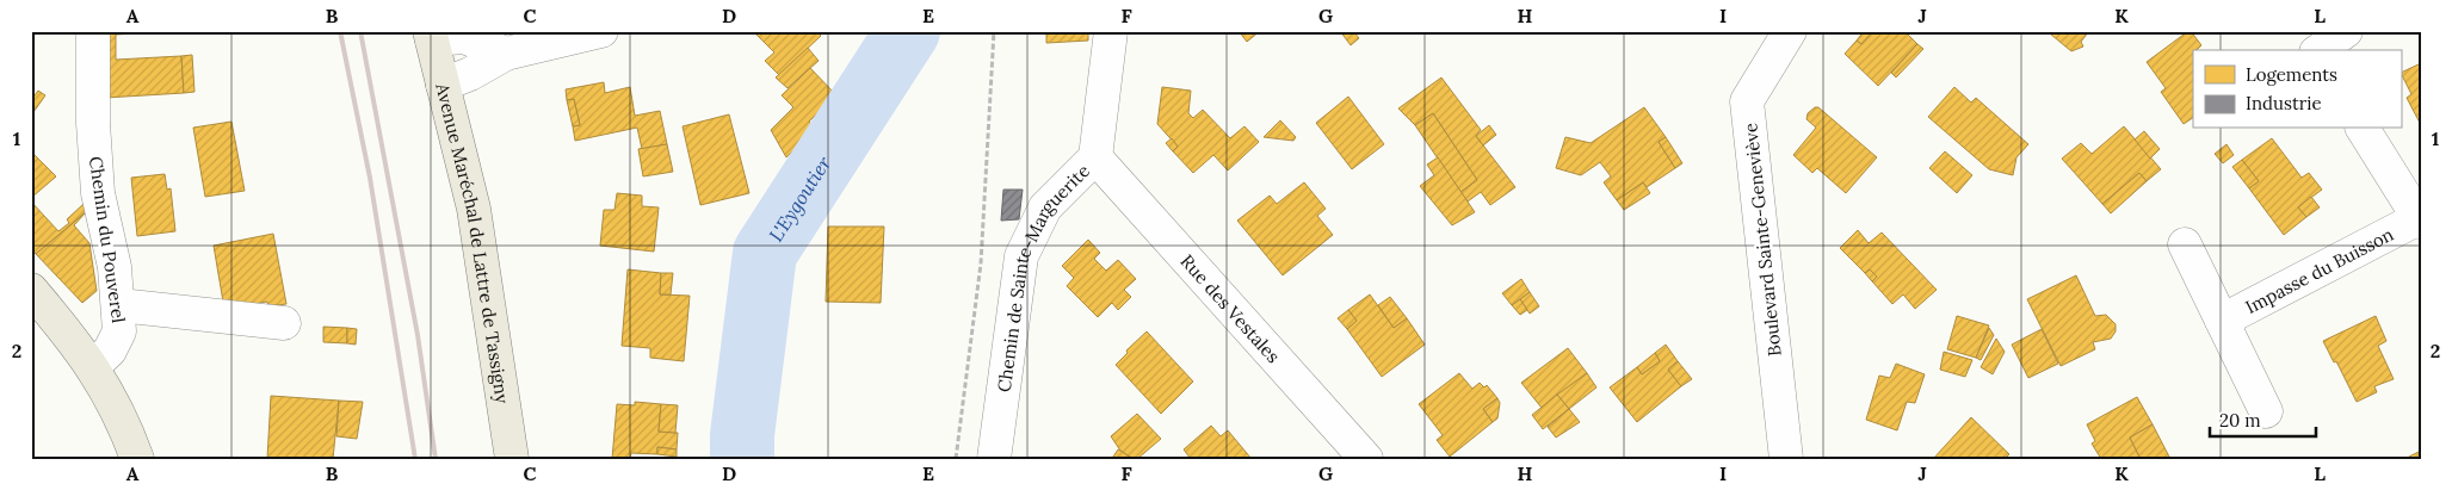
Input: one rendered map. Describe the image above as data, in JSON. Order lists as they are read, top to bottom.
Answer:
{
  "streets": {
    "main road": ["Avenue Maréchal de Lattre de Tassigny"],
    "street": [
      "Chemin du Pouverel",
      "Boulevard Sainte-Geneviève",
      "Impasse du Buisson",
      "Chemin de Sainte-Marguerite",
      "Rue des Vestales"
    ]
  },
  "crossings": [
    ["Chemin de Sainte-Marguerite", "Rue des Vestales"]
  ],
  "water": ["L'Eygoutier"],
  "legend": ["Logements", "Industrie"],
  "scale_bar": "20 m",
  "grid": {
    "columns": [
      "A",
      "B",
      "C",
      "D",
      "E",
      "F",
      "G",
      "H",
      "I",
      "J",
      "K",
      "L"
    ],
    "rows": ["1", "2"]
  }
}
